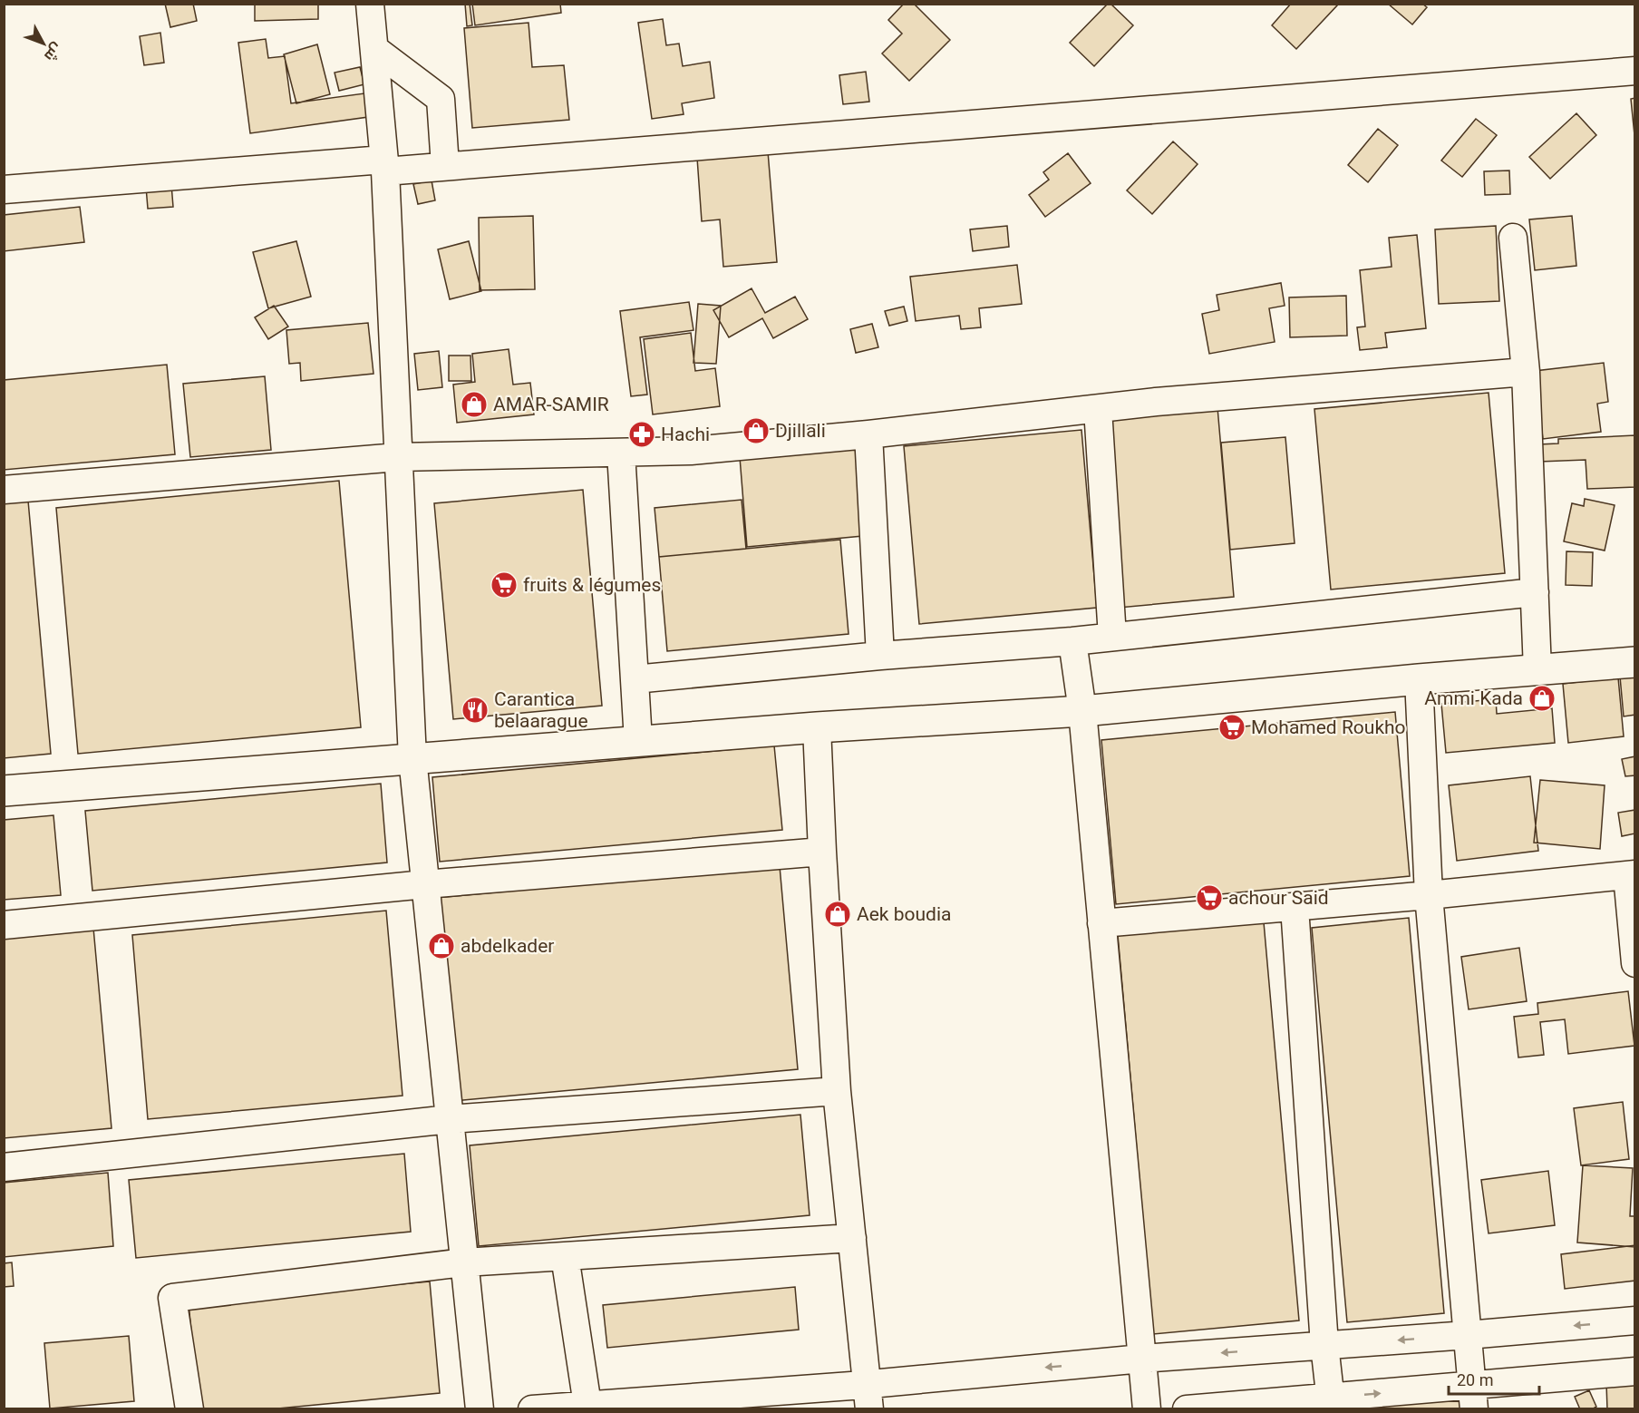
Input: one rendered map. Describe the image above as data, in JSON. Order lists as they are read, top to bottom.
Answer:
{
  "places": {
    "shop": [
      "AMAR-SAMIR",
      "Djillali",
      "Ammi Kada",
      "Aek boudia",
      "abdelkader"
    ],
    "pharmacy": ["Hachi"],
    "supermarket": ["fruits & légumes", "Mohamed Roukho", "achour Said"],
    "restaurant": ["Carantica belaarague"]
  },
  "scale_bar": "20 m",
  "north": "bottom right"
}
